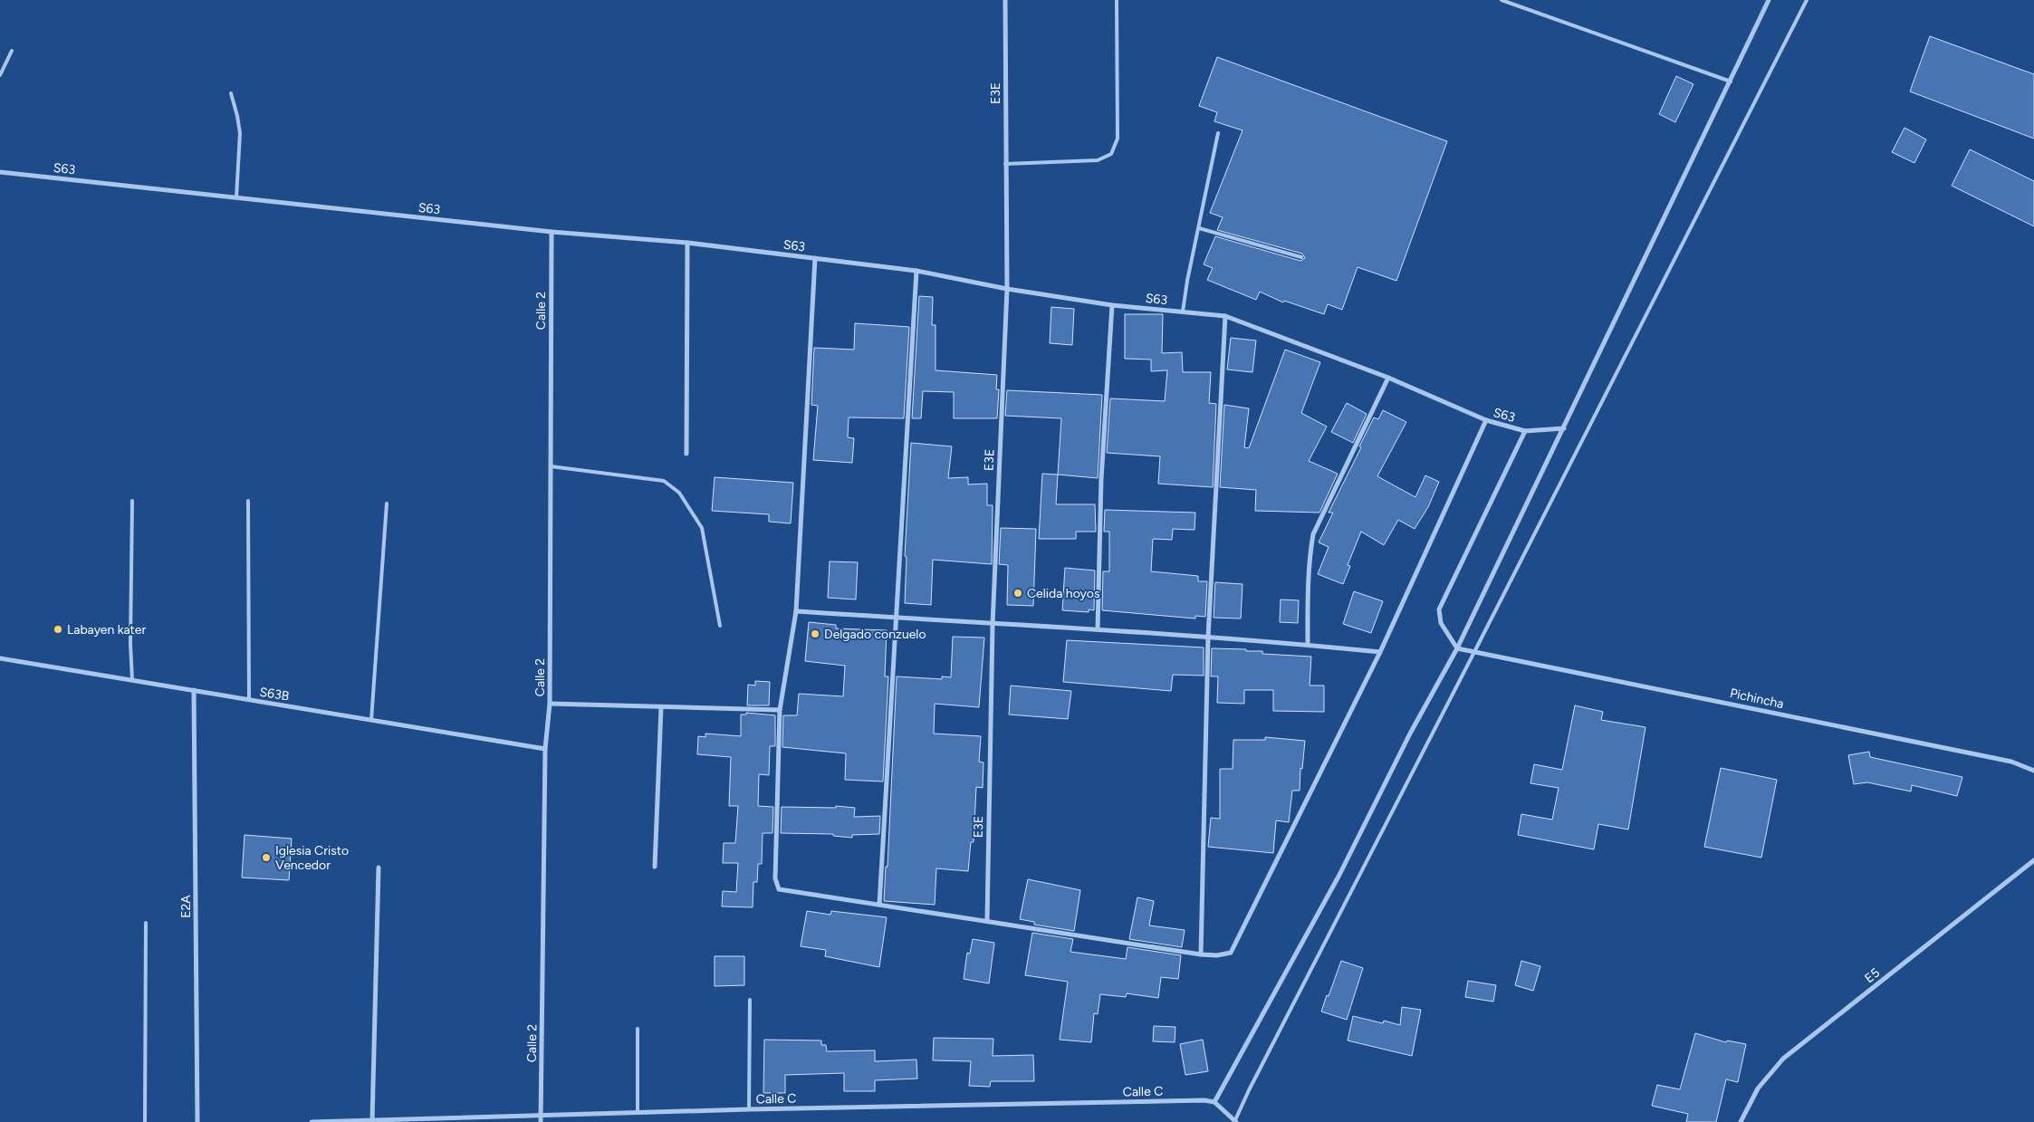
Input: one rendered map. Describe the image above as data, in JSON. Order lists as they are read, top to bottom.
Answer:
{
  "streets": {
    "street": [
      "E3E",
      "S63",
      "Calle 2",
      "S63B",
      "Pichincha",
      "E2A",
      "E5",
      "Calle C"
    ]
  },
  "crossings": [
    ["E3E", "S63"],
    ["S63", "Calle 2"],
    ["Calle 2", "S63B"],
    ["Calle 2", "Calle C"],
    ["S63B", "E2A"]
  ],
  "places": [
    "Celida hoyos",
    "Labayen kater",
    "Delgado conzuelo",
    "Iglesia Cristo Vencedor"
  ]
}
